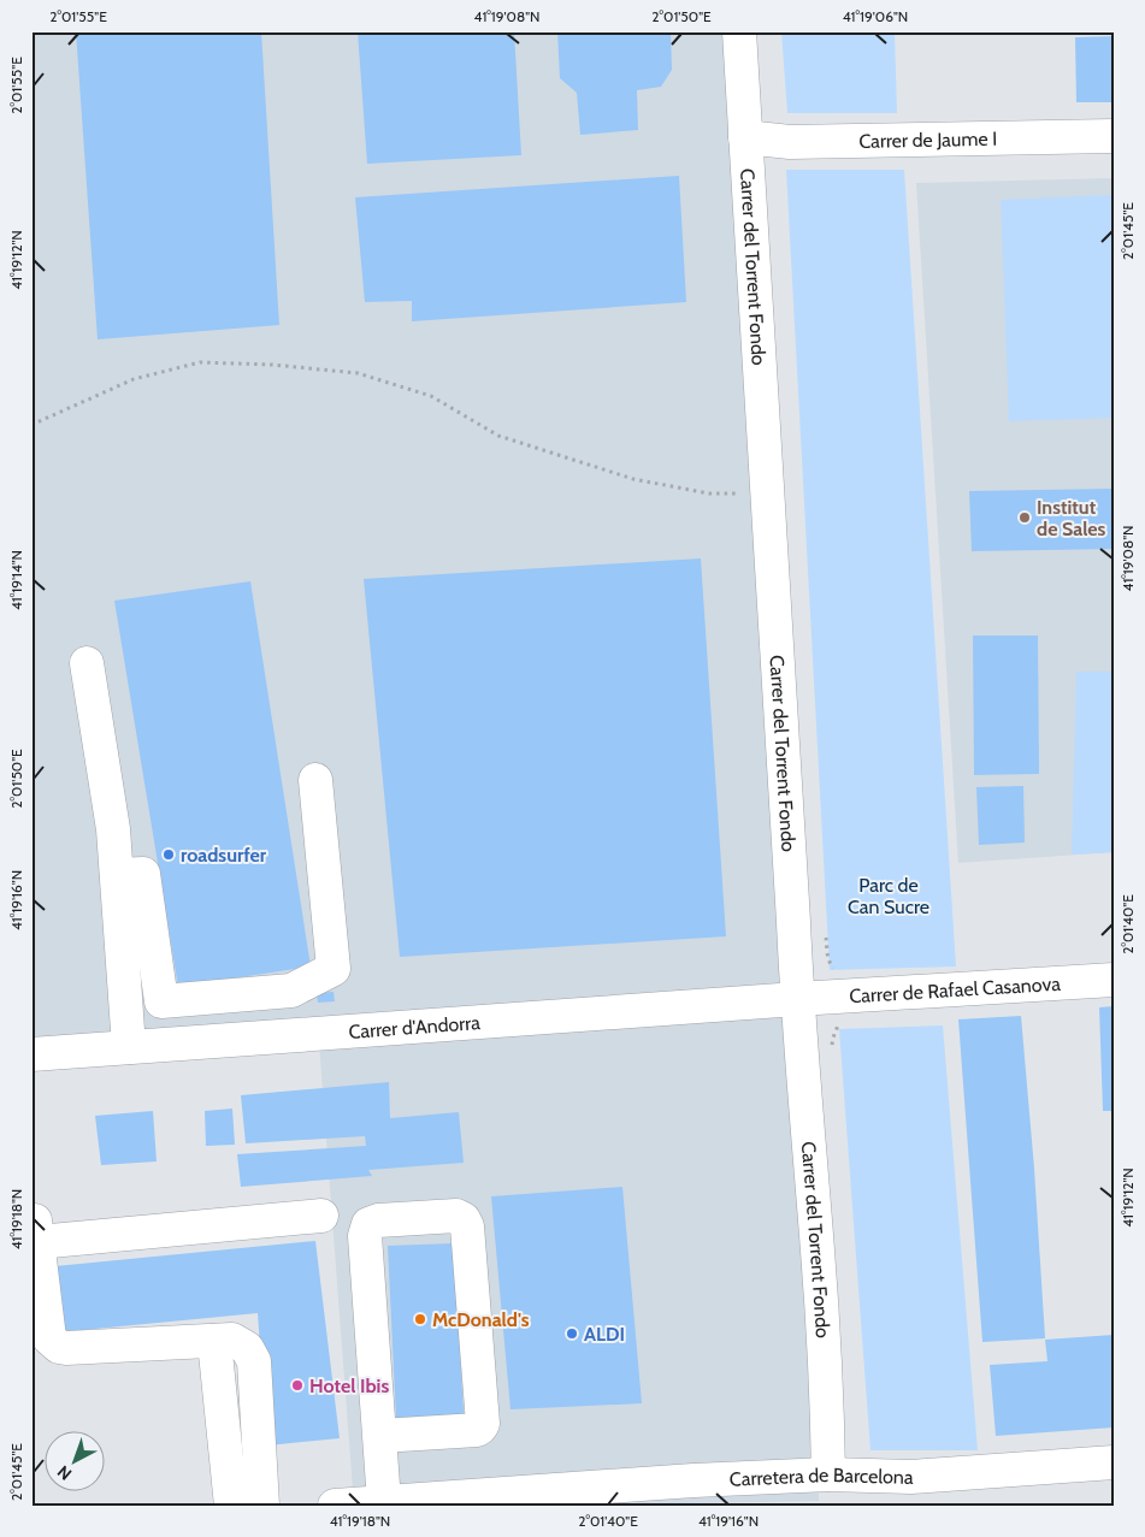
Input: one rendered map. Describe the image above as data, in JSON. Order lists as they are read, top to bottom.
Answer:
{
  "streets": {
    "street": [
      "Carrer de Jaume I",
      "Carrer del Torrent Fondo",
      "Carrer de Rafael Casanova",
      "Carrer d'Andorra",
      "Carretera de Barcelona"
    ]
  },
  "crossings": [
    ["Carrer de Jaume I", "Carrer del Torrent Fondo"],
    ["Carrer del Torrent Fondo", "Carrer de Rafael Casanova"],
    ["Carrer del Torrent Fondo", "Carrer d'Andorra"],
    ["Carrer del Torrent Fondo", "Carretera de Barcelona"],
    ["Carrer de Rafael Casanova", "Carrer d'Andorra"]
  ],
  "parks": ["Parc de Can Sucre"],
  "places": [
    "Institut de Sales",
    "roadsurfer",
    "McDonald's",
    "ALDI",
    "Hotel Ibis"
  ],
  "north": "bottom left",
  "coordinates": [
    "2°01'55\"E",
    "41°19'08\"N",
    "2°01'50\"E",
    "41°19'06\"N",
    "2°01'45\"E",
    "41°19'12\"N",
    "41°19'14\"N",
    "41°19'16\"N",
    "2°01'40\"E",
    "41°19'18\"N"
  ]
}
